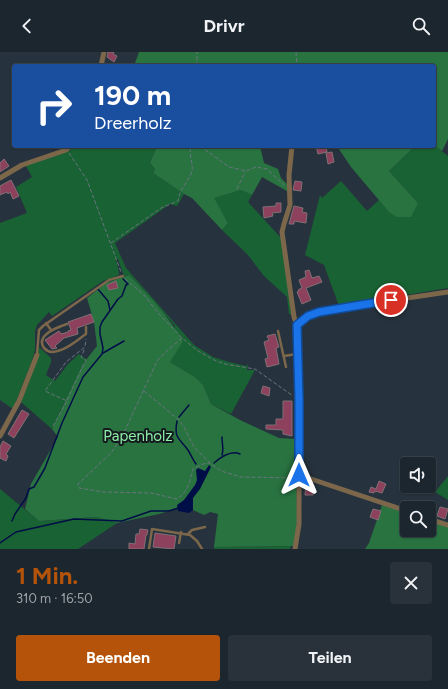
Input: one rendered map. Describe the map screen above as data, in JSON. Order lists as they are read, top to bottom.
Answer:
{
  "parks": ["Papenholz"],
  "page": {
    "header": "Drivr",
    "turn": ["190 m", "Dreerholz"],
    "heading": ["1 Min.", "310 m · 16:50"],
    "buttons": ["Beenden", "Teilen"]
  }
}
